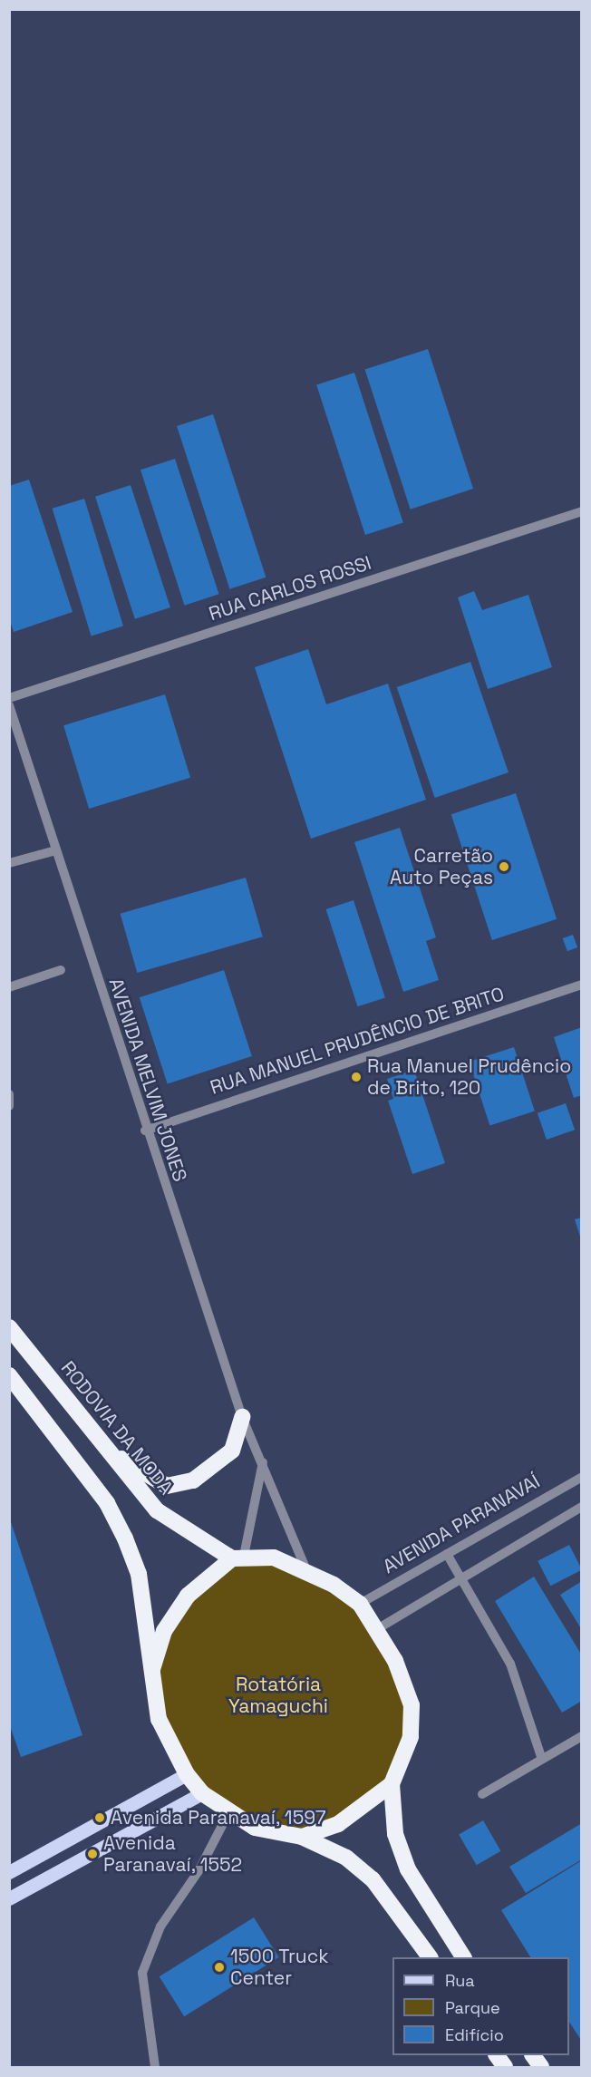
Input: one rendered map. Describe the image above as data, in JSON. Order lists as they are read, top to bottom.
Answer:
{
  "streets": {
    "highway": ["RODOVIA DA MODA"],
    "street": [
      "RUA CARLOS ROSSI",
      "RUA MANUEL PRUDÊNCIO DE BRITO",
      "AVENIDA MELVIM JONES",
      "AVENIDA PARANAVAÍ"
    ]
  },
  "crossings": [
    ["RUA MANUEL PRUDÊNCIO DE BRITO", "AVENIDA MELVIM JONES"]
  ],
  "parks": ["Rotatória Yamaguchi"],
  "places": [
    "Carretão Auto Peças",
    "Rua Manuel Prudêncio de Brito, 120",
    "Avenida Paranavaí, 1597",
    "Avenida Paranavaí, 1552",
    "1500 Truck Center"
  ],
  "legend": ["Rua", "Parque", "Edifício"]
}
